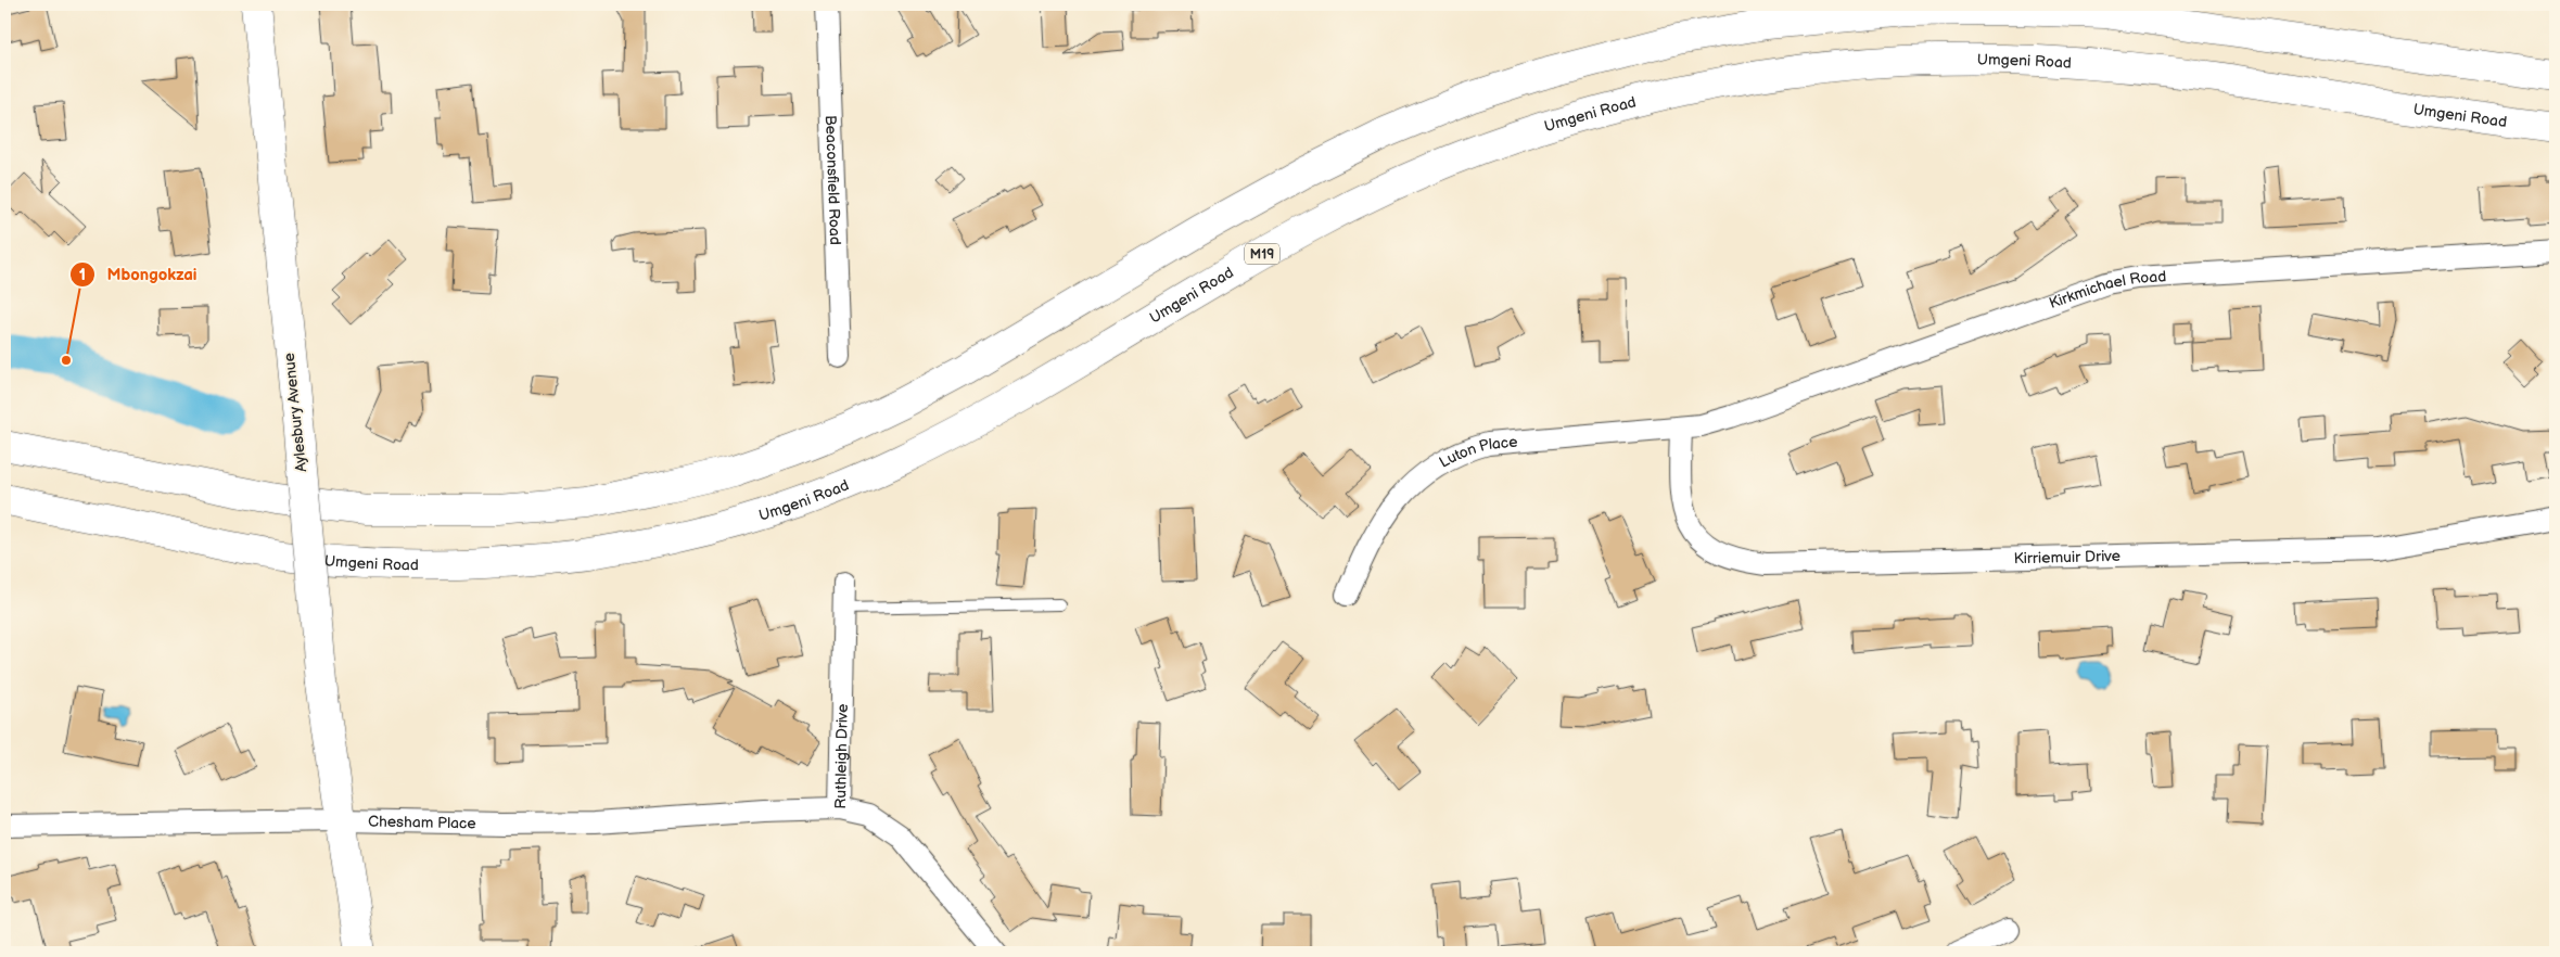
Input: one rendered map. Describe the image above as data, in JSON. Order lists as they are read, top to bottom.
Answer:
{
  "streets": {
    "main road": ["Umgeni Road", "M19", "Aylesbury Avenue"],
    "street": [
      "Beaconsfield Road",
      "Kirkmichael Road",
      "Luton Place",
      "Kirriemuir Drive",
      "Ruthleigh Drive",
      "Chesham Place"
    ]
  },
  "crossings": [
    ["Kirkmichael Road", "Luton Place"],
    ["Kirkmichael Road", "Kirriemuir Drive"],
    ["Aylesbury Avenue", "Chesham Place"],
    ["Luton Place", "Kirriemuir Drive"],
    ["Ruthleigh Drive", "Chesham Place"]
  ],
  "places": ["Mbongokzai"]
}
